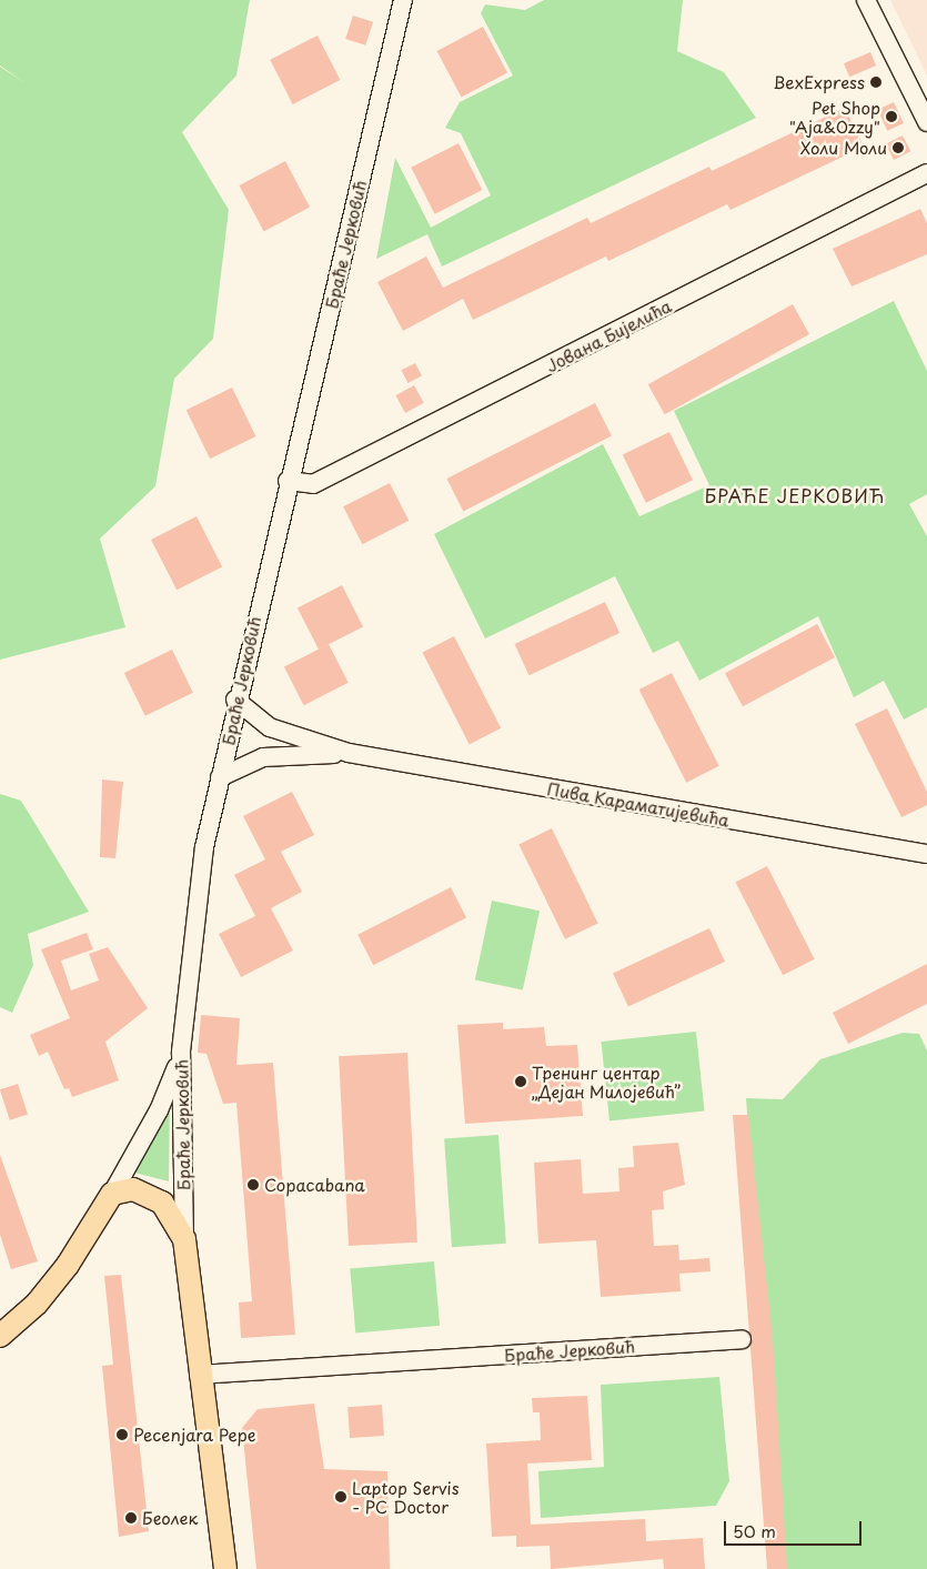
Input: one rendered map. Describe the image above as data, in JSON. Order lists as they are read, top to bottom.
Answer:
{
  "streets": {
    "main road": ["Браће Јерковић"],
    "street": ["Јована Бијелића", "Пива Караматијевића"]
  },
  "crossings": [
    ["Браће Јерковић", "Јована Бијелића"],
    ["Браће Јерковић", "Пива Караматијевића"]
  ],
  "districts": ["БРАЋЕ ЈЕРКОВИЋ"],
  "places": [
    "BexExpress",
    "Pet Shop \"Aja&Ozzy\"",
    "Холи Моли",
    "Тренинг центар „Дејан Милојевић”",
    "Copacabana",
    "Pecenjara Pepe",
    "Laptop Servis - PC Doctor",
    "Беолек"
  ],
  "scale_bar": "50 m"
}
